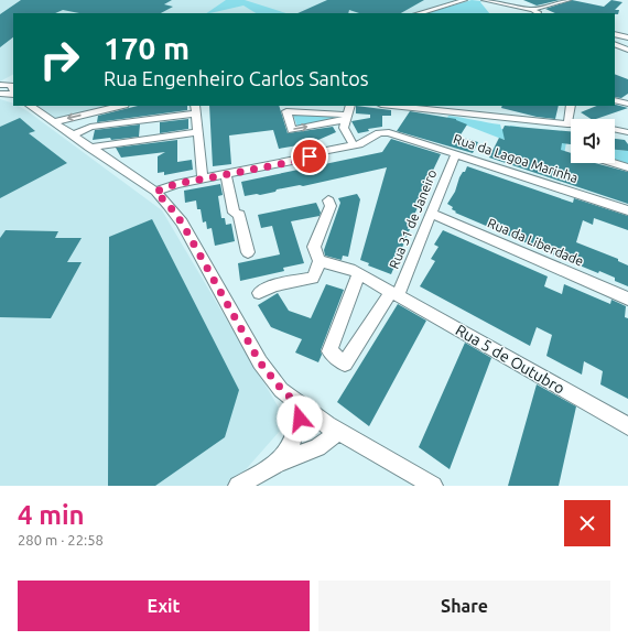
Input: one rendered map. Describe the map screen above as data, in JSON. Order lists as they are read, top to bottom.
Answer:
{
  "streets": {
    "street": [
      "Rua da Lagoa Marinha",
      "Rua 31 de Janeiro",
      "Rua da Liberdade",
      "Rua 5 de Outubro"
    ]
  },
  "crossings": [
    ["Rua da Lagoa Marinha", "Rua 31 de Janeiro"],
    ["Rua 31 de Janeiro", "Rua da Liberdade"],
    ["Rua 31 de Janeiro", "Rua 5 de Outubro"]
  ],
  "page": {
    "turn": ["170 m", "Rua Engenheiro Carlos Santos"],
    "heading": ["4 min", "280 m · 22:58"],
    "buttons": ["Exit", "Share"]
  }
}
